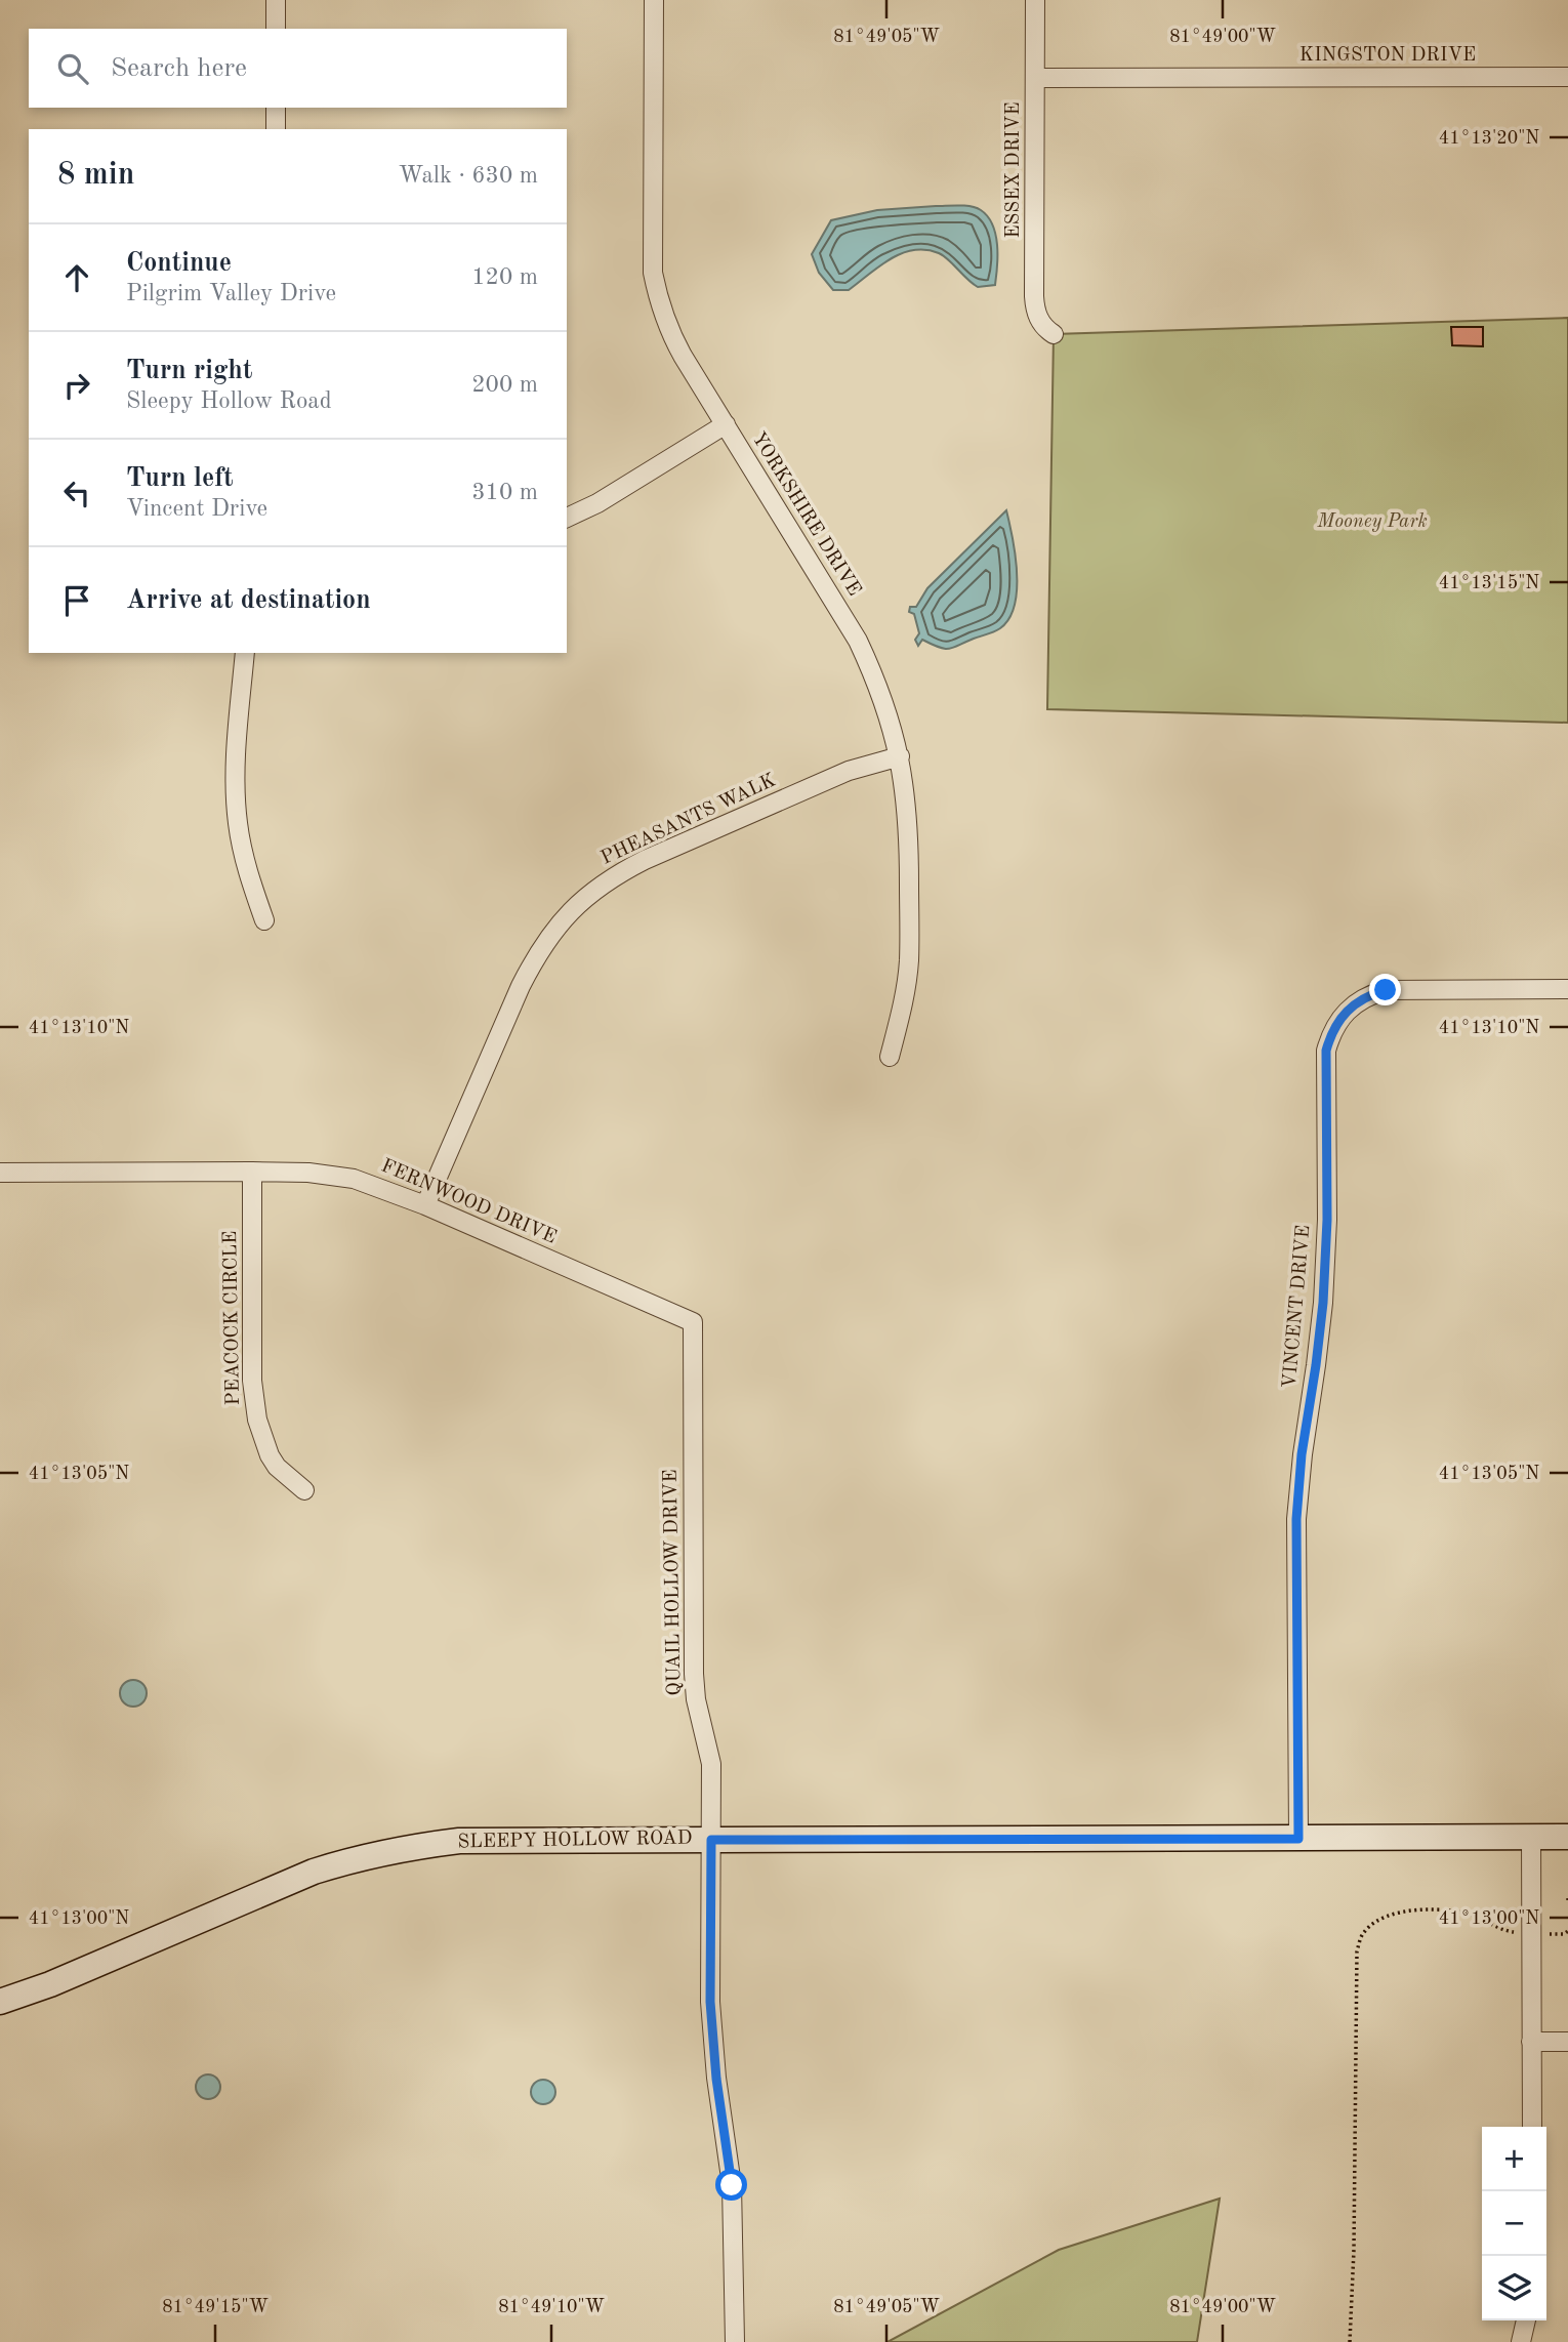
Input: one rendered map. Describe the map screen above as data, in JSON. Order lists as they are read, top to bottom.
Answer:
{
  "streets": {
    "street": [
      "KINGSTON DRIVE",
      "ESSEX DRIVE",
      "YORKSHIRE DRIVE",
      "PHEASANTS WALK",
      "FERNWOOD DRIVE",
      "VINCENT DRIVE",
      "PEACOCK CIRCLE",
      "QUAIL HOLLOW DRIVE",
      "SLEEPY HOLLOW ROAD"
    ]
  },
  "crossings": [
    ["KINGSTON DRIVE", "ESSEX DRIVE"],
    ["YORKSHIRE DRIVE", "PHEASANTS WALK"],
    ["PHEASANTS WALK", "FERNWOOD DRIVE"],
    ["FERNWOOD DRIVE", "PEACOCK CIRCLE"],
    ["FERNWOOD DRIVE", "QUAIL HOLLOW DRIVE"],
    ["VINCENT DRIVE", "SLEEPY HOLLOW ROAD"],
    ["QUAIL HOLLOW DRIVE", "SLEEPY HOLLOW ROAD"]
  ],
  "parks": ["Mooney Park"],
  "page": {
    "search": "Search here",
    "heading": ["8 min", "Walk · 630 m"],
    "list": [
      ["Continue", "Pilgrim Valley Drive", "120 m"],
      ["Turn right", "Sleepy Hollow Road", "200 m"],
      ["Turn left", "Vincent Drive", "310 m"],
      "Arrive at destination"
    ],
    "map_buttons": ["+", "−"]
  },
  "coordinates": [
    "81°49'05\"W",
    "81°49'00\"W",
    "41°13'20\"N",
    "41°13'15\"N",
    "41°13'10\"N",
    "41°13'05\"N",
    "41°13'00\"N",
    "81°49'15\"W",
    "81°49'10\"W"
  ]
}
